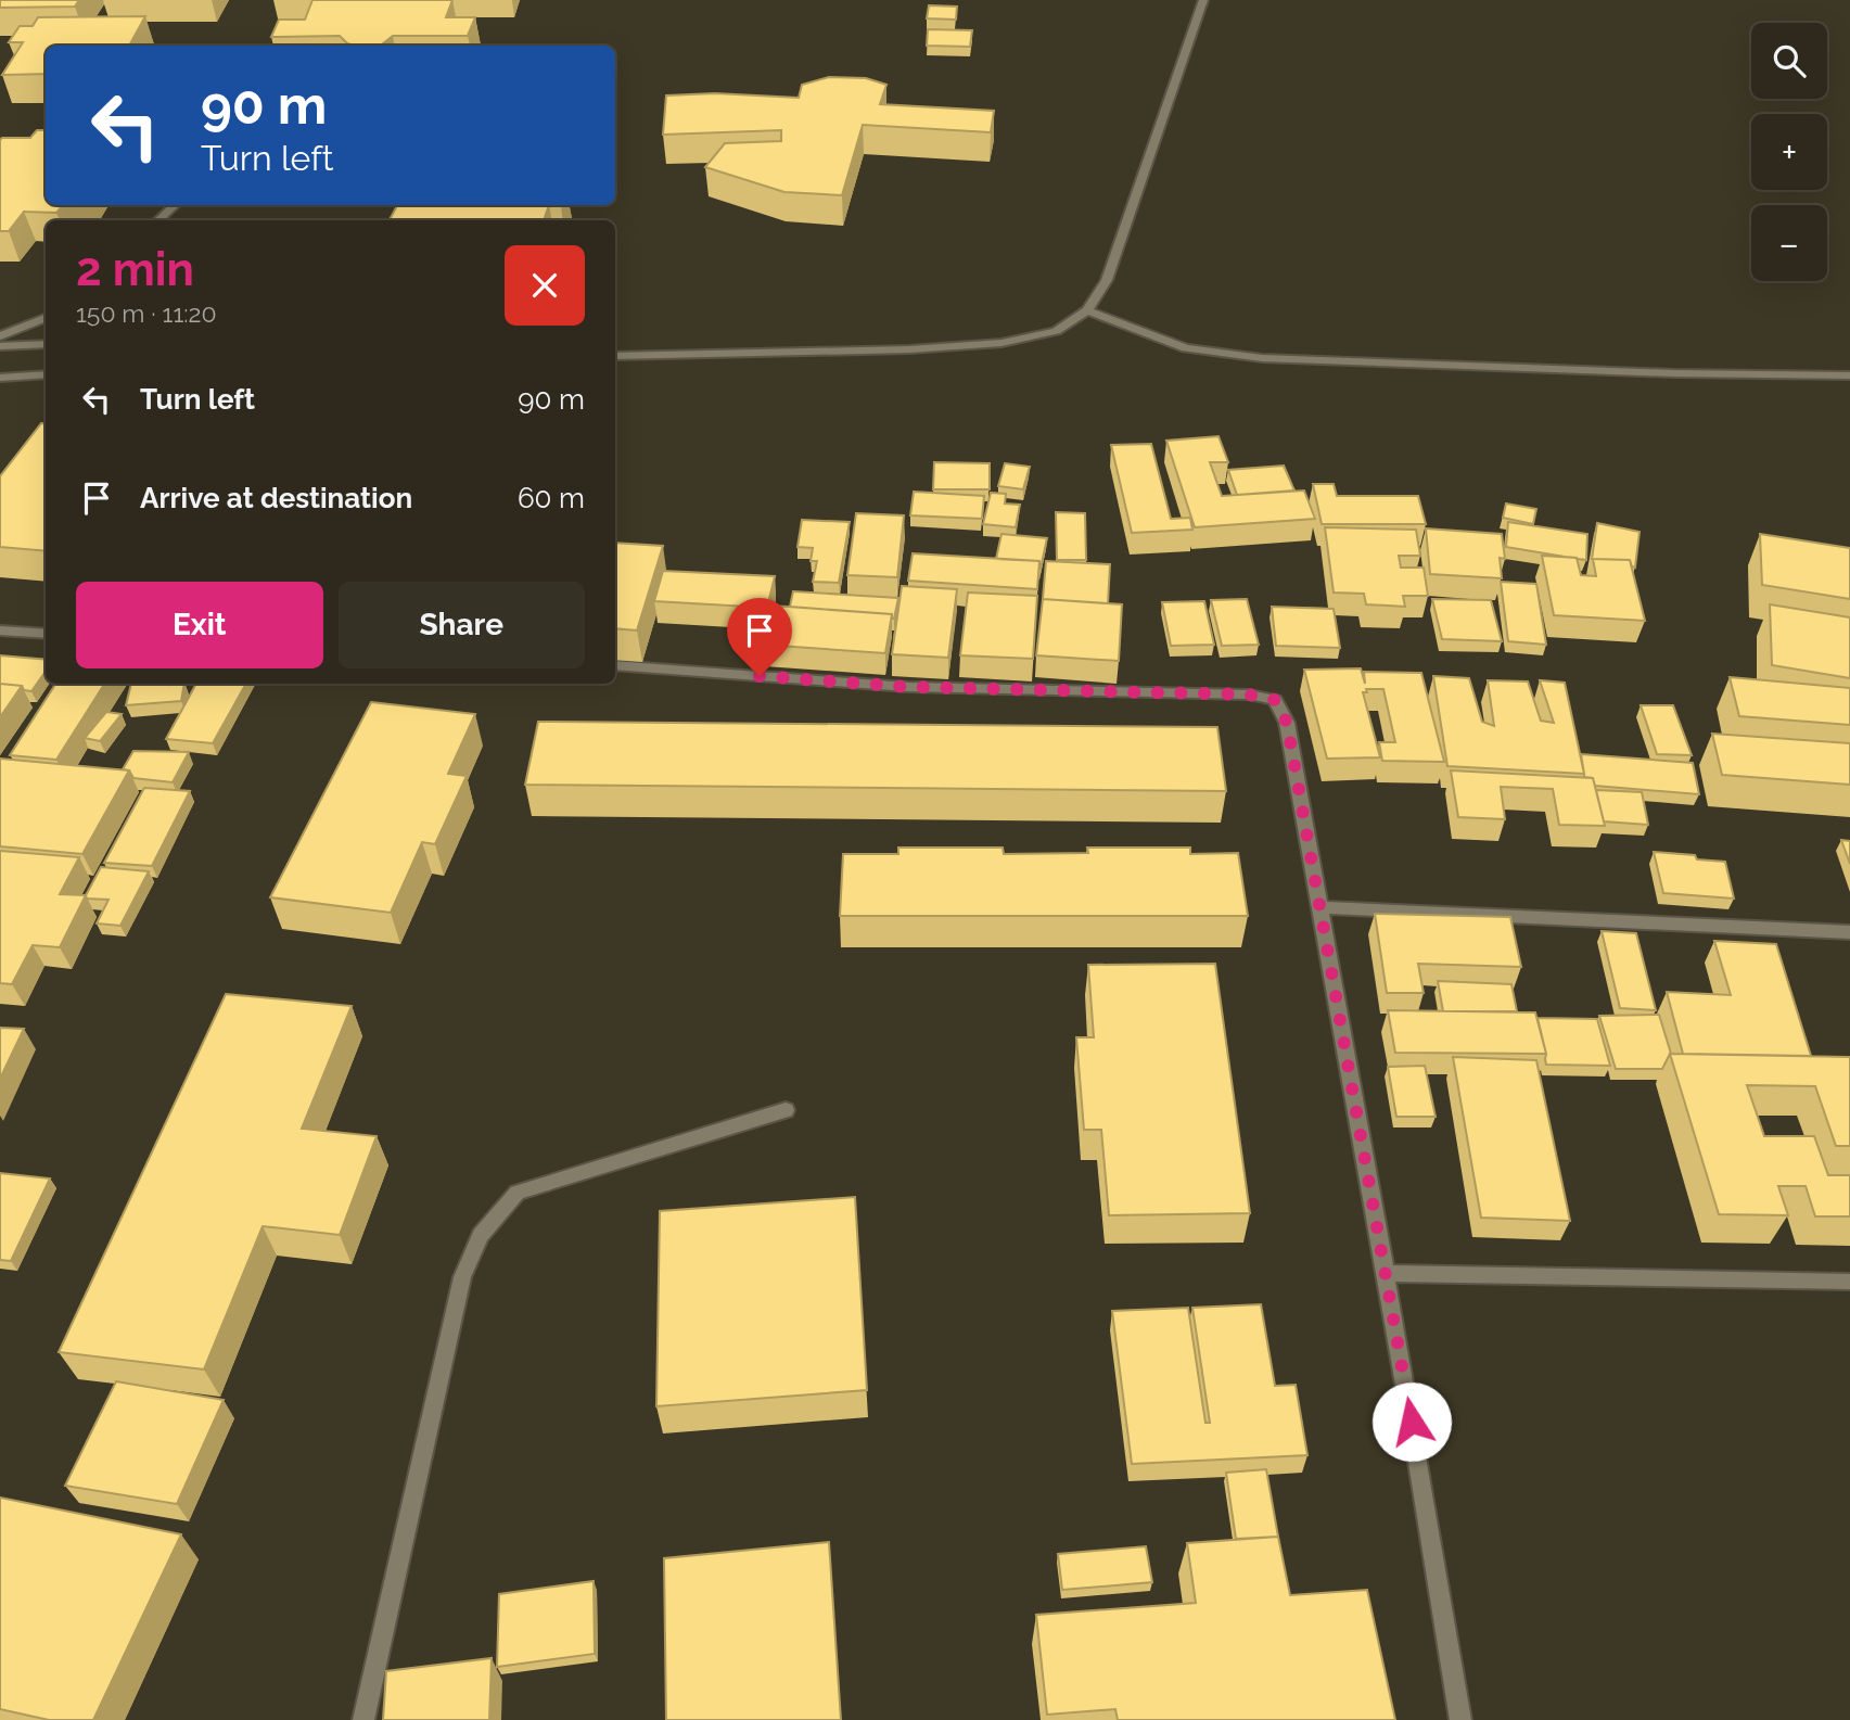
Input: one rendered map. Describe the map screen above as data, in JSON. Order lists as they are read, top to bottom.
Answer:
{
  "page": {
    "map_buttons": ["+", "−"],
    "turn": ["90 m", "Turn left"],
    "heading": ["2 min", "150 m · 11:20"],
    "list": [
      {
        "name": "Turn left",
        "value": "90 m"
      },
      {
        "name": "Arrive at destination",
        "value": "60 m"
      }
    ],
    "buttons": ["Exit", "Share"]
  }
}
